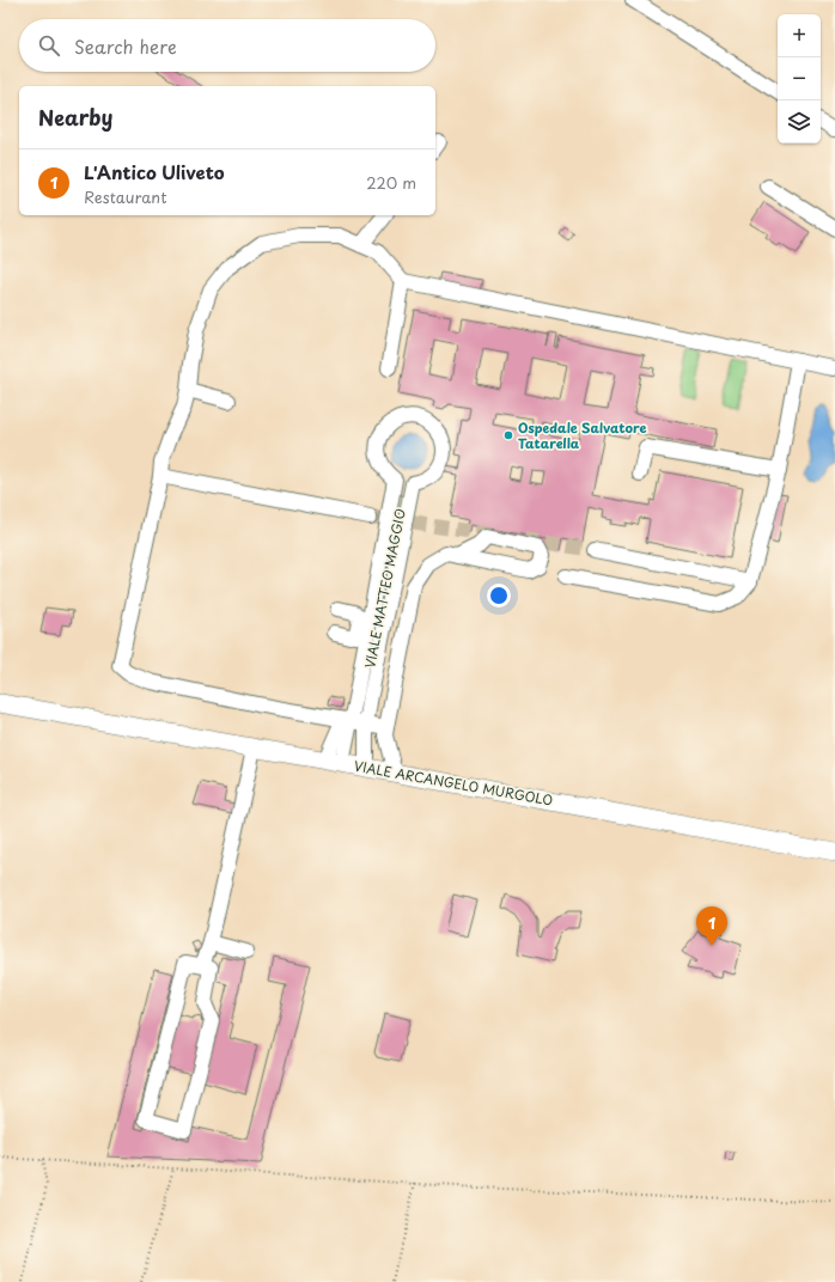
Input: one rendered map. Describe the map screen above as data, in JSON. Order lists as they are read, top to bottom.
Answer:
{
  "streets": {
    "main road": ["VIALE ARCANGELO MURGOLO"],
    "street": ["VIALE MATTEO MAGGIO"]
  },
  "places": ["Ospedale Salvatore Tatarella"],
  "page": {
    "map_buttons": ["+", "−"],
    "search": "Search here",
    "heading": "Nearby",
    "list": [
      {
        "mark": "1",
        "name": "L'Antico Uliveto",
        "note": "Restaurant",
        "value": "220 m"
      }
    ],
    "pins": "1"
  }
}
